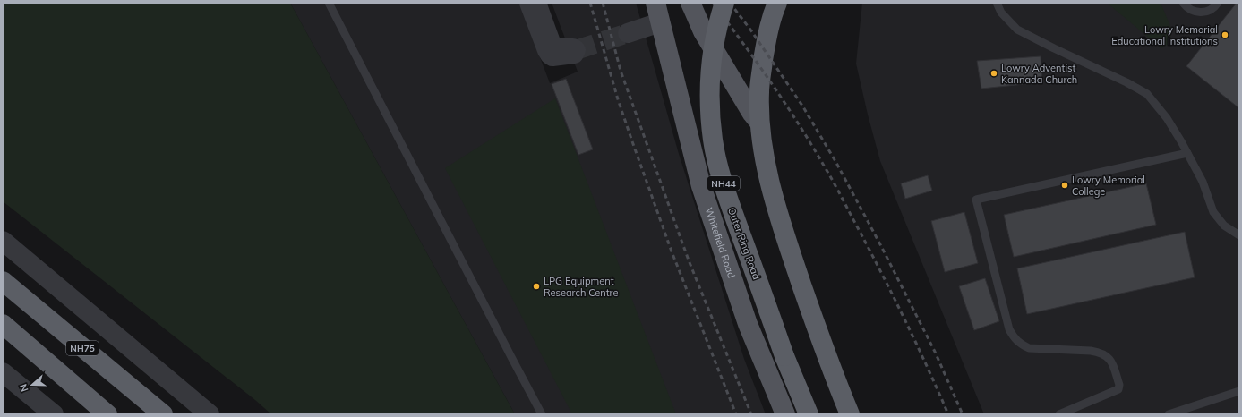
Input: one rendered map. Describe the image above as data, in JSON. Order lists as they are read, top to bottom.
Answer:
{
  "streets": {
    "highway": ["NH44", "Outer Ring Road", "NH75"],
    "main road": ["Whitefield Road"]
  },
  "places": [
    "Lowry Memorial Educational Institutions",
    "Lowry Adventist Kannada Church",
    "Lowry Memorial College",
    "LPG Equipment Research Centre"
  ],
  "north": "left"
}
